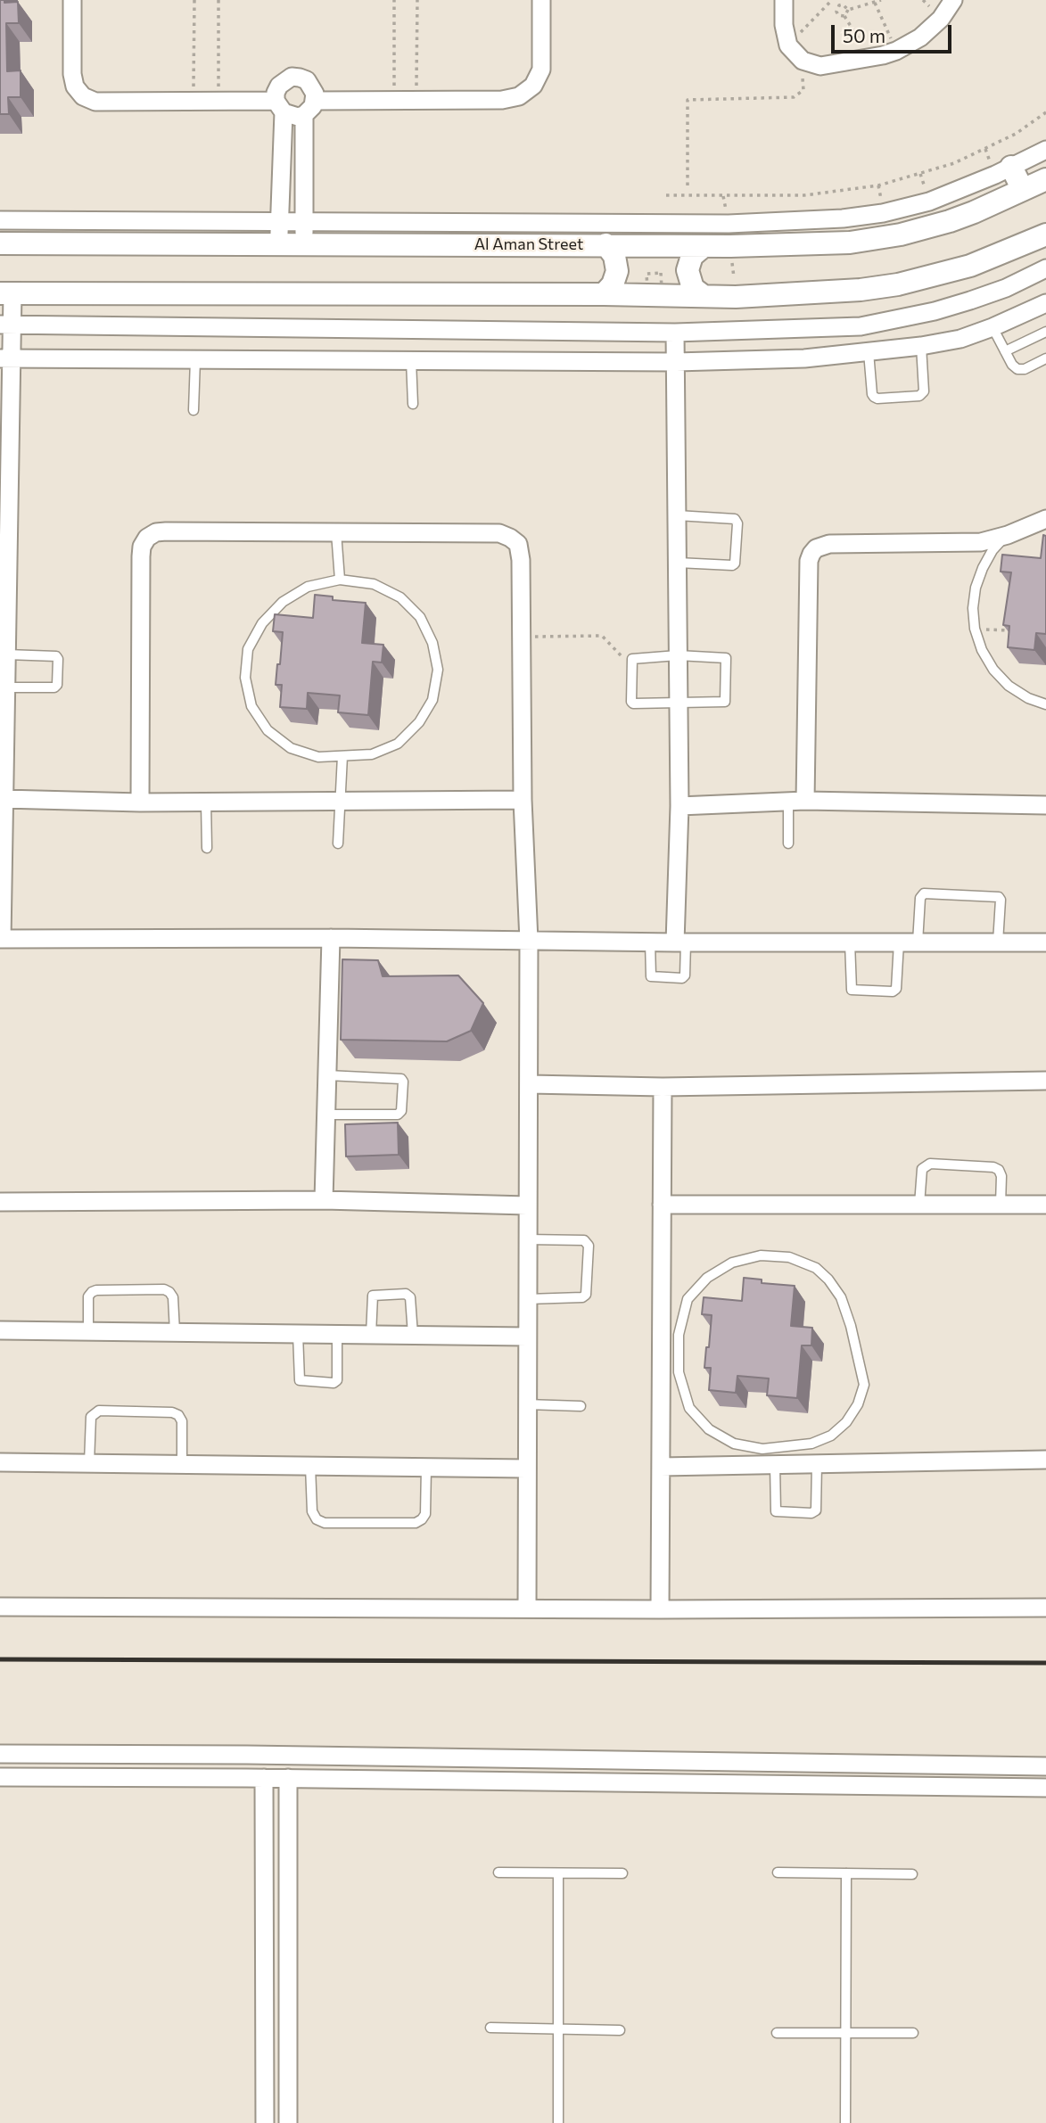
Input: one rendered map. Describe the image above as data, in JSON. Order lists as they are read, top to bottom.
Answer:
{
  "streets": {
    "street": ["Al Aman Street"]
  },
  "scale_bar": "50 m"
}
